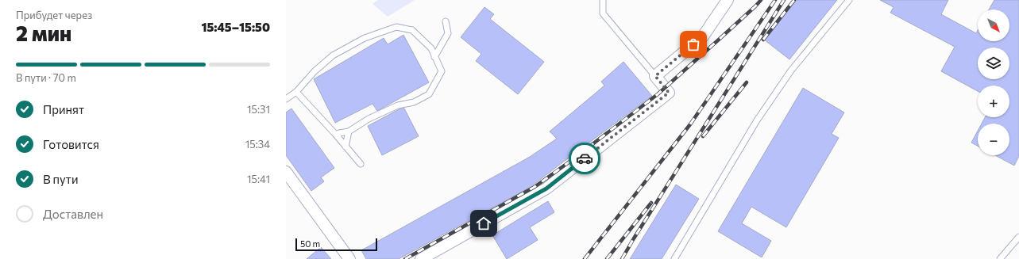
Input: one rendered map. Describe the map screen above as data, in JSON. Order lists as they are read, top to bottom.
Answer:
{
  "scale_bar": "50 m",
  "north": "bottom right",
  "page": {
    "heading": ["2 мин", "Прибудет через", "15:45–15:50"],
    "map_buttons": ["+", "−"],
    "bar": "В пути · 70 m",
    "list": [
      ["Принят", "15:31"],
      ["Готовится", "15:34"],
      ["В пути", "15:41"],
      "Доставлен"
    ],
    "scale": "50 m"
  }
}
